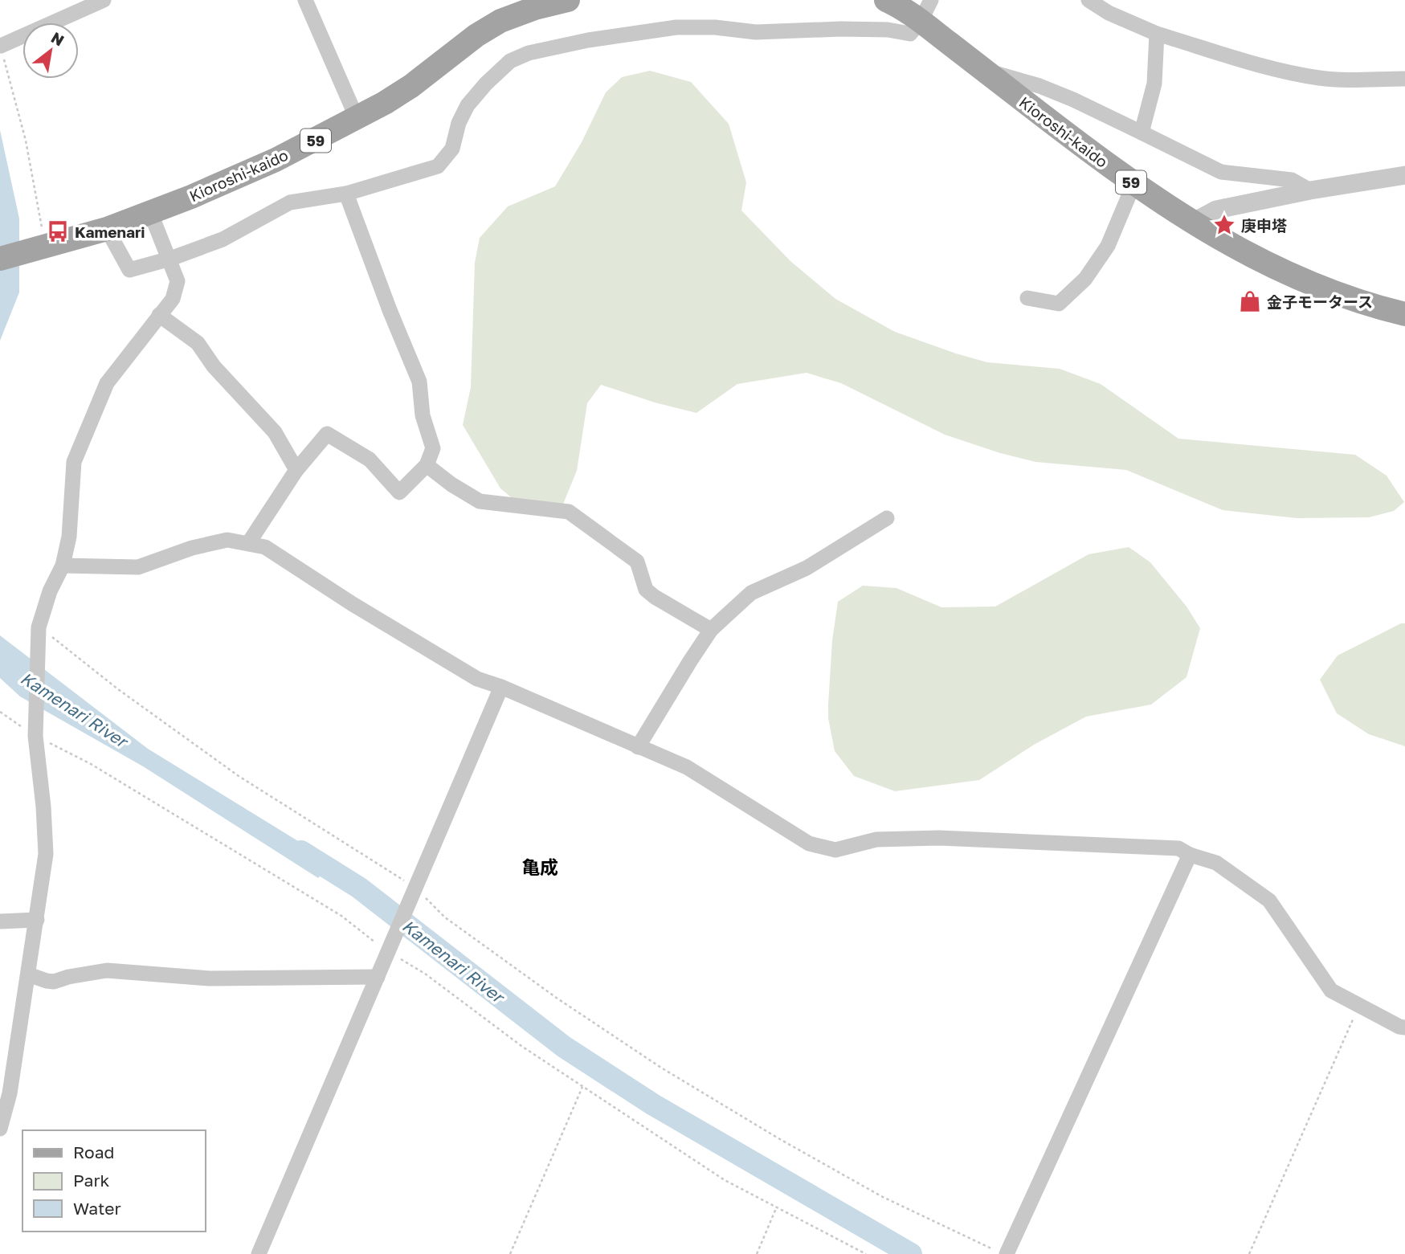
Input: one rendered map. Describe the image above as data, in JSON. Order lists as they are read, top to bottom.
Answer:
{
  "streets": {
    "main road": ["Kioroshi-kaido", "59"]
  },
  "crossings": [
    ["Kioroshi-kaido", "59"]
  ],
  "districts": ["亀成"],
  "water": ["Kamenari River"],
  "places": {
    "place": ["庚申塔"],
    "bus stop": ["Kamenari"],
    "shop": ["金子モータース"]
  },
  "legend": ["Road", "Park", "Water"],
  "north": "top right"
}
